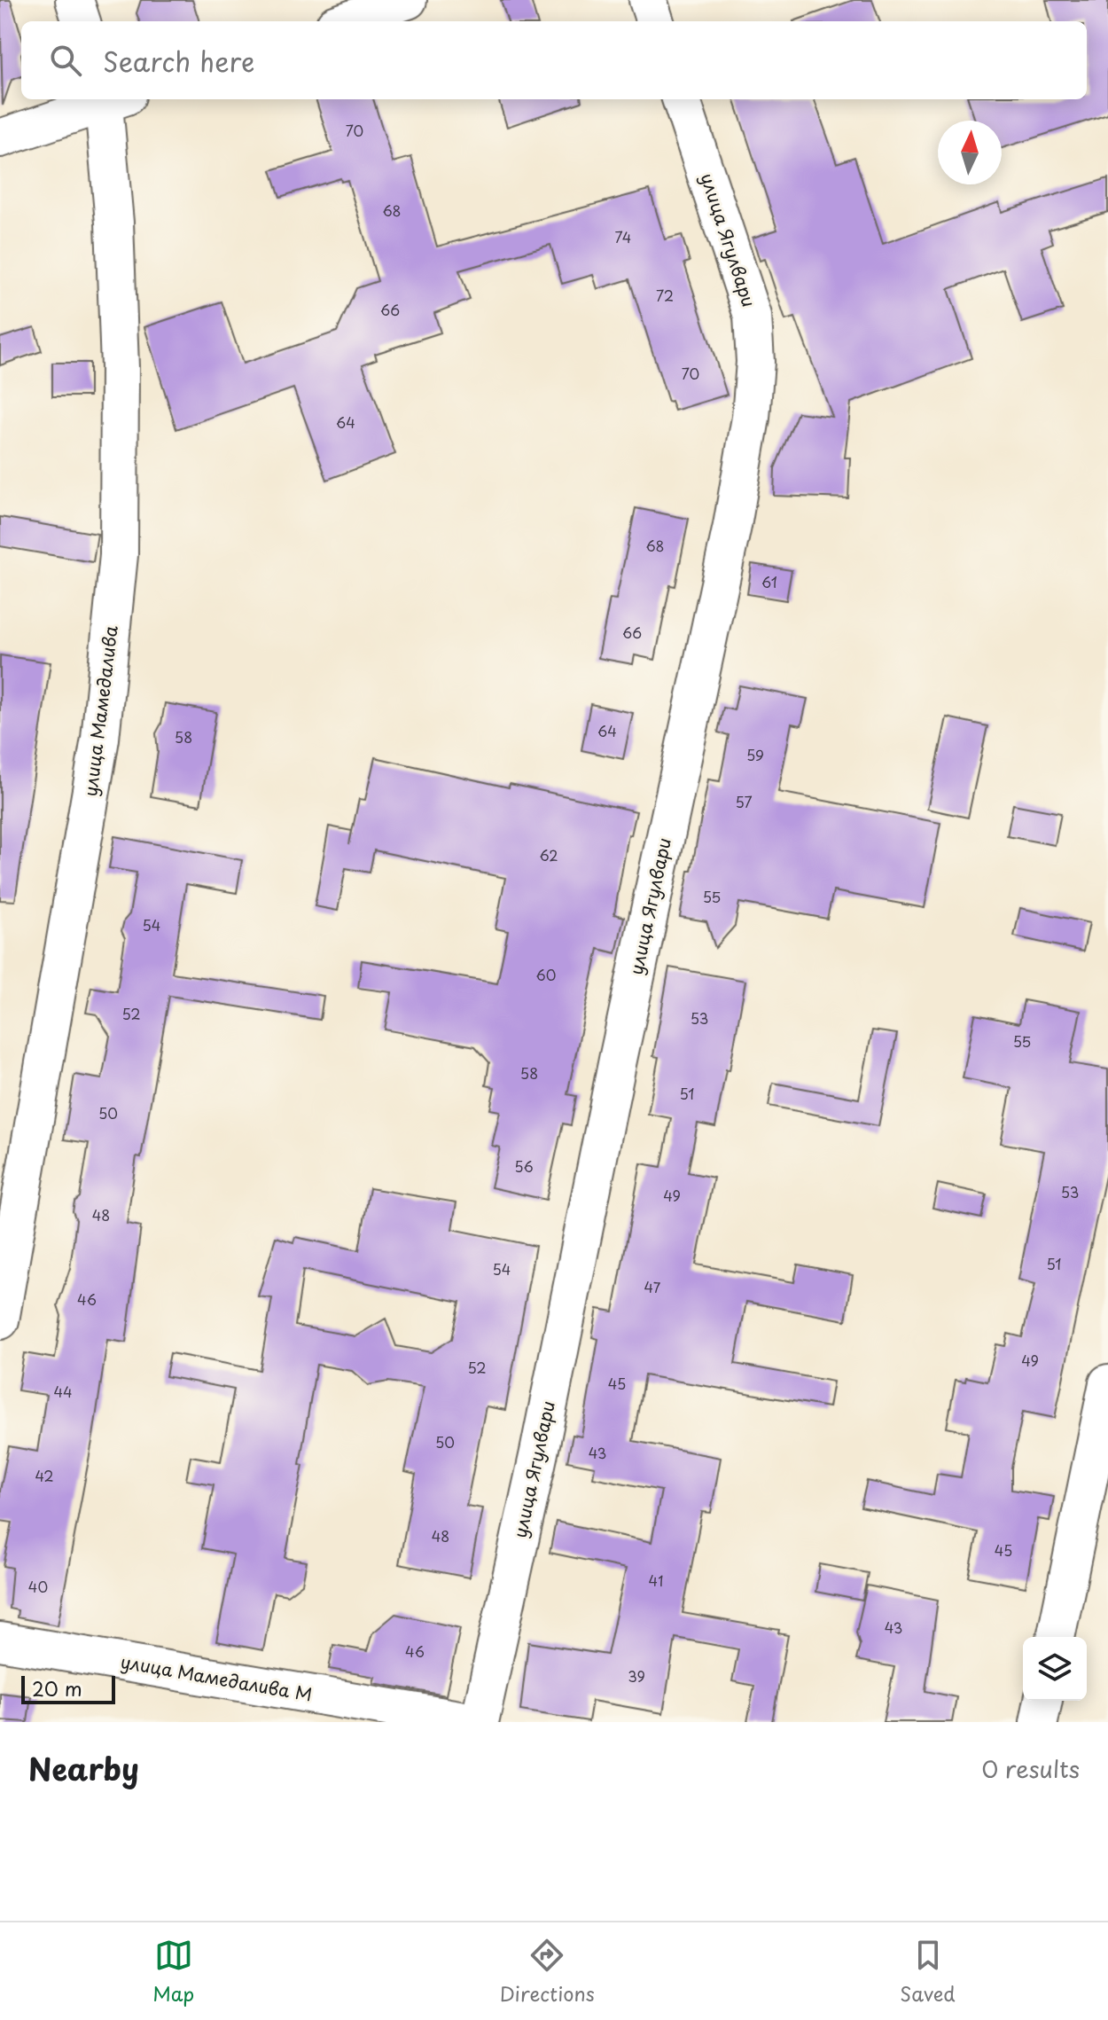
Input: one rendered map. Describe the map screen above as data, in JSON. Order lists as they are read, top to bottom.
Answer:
{
  "streets": {
    "street": ["улица Ягулвари", "улица Мамедалива", "улица Мамедалива М"]
  },
  "crossings": [
    ["улица Ягулвари", "улица Мамедалива М"]
  ],
  "house_numbers": [
    "70",
    "68",
    "74",
    "72",
    "66",
    "70",
    "64",
    "68",
    "61",
    "66",
    "64",
    "58",
    "59",
    "57",
    "62",
    "55",
    "54",
    "60",
    "52",
    "53",
    "55",
    "58",
    "51",
    "50",
    "56",
    "53",
    "49",
    "48",
    "51",
    "54",
    "47",
    "46",
    "49",
    "52",
    "45",
    "44",
    "50",
    "43",
    "42",
    "48",
    "45",
    "41",
    "40",
    "43",
    "46",
    "39"
  ],
  "scale_bar": "20 m",
  "north": "top",
  "page": {
    "search": "Search here",
    "scale": "20 m",
    "heading": ["Nearby", "0 results"],
    "nav": ["Map", "Directions", "Saved"]
  }
}
